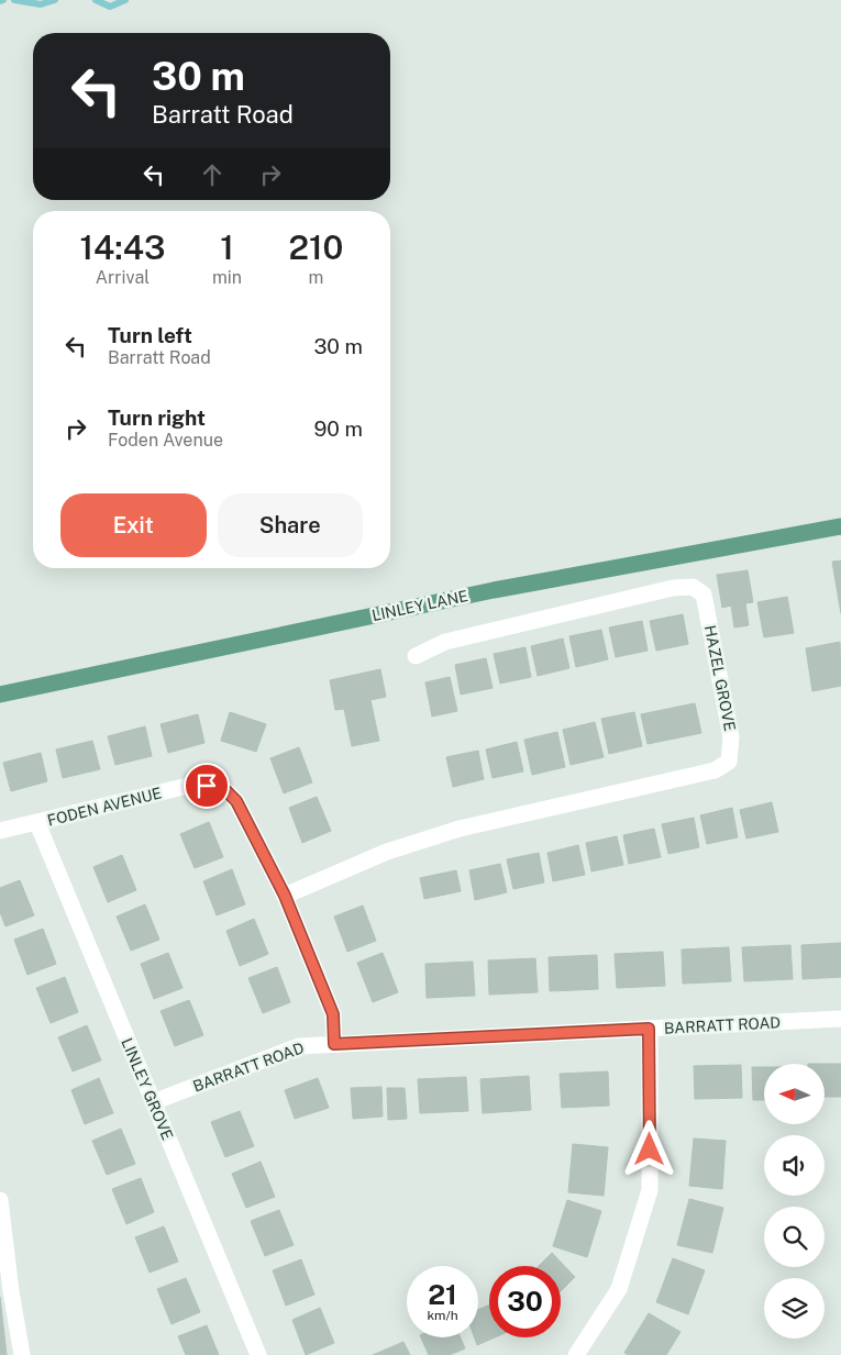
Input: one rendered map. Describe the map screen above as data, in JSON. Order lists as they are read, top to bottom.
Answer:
{
  "streets": {
    "main road": ["LINLEY LANE"],
    "street": [
      "HAZEL GROVE",
      "FODEN AVENUE",
      "BARRATT ROAD",
      "LINLEY GROVE"
    ]
  },
  "crossings": [
    ["HAZEL GROVE", "FODEN AVENUE"],
    ["FODEN AVENUE", "BARRATT ROAD"],
    ["FODEN AVENUE", "LINLEY GROVE"],
    ["BARRATT ROAD", "LINLEY GROVE"]
  ],
  "north": "left",
  "page": {
    "turn": ["30 m", "Barratt Road"],
    "eta": [
      "14:43",
      "Arrival",
      "1",
      "min",
      "210",
      "m"
    ],
    "list": [
      {
        "name": "Turn left",
        "note": "Barratt Road",
        "value": "30 m"
      },
      {
        "name": "Turn right",
        "note": "Foden Avenue",
        "value": "90 m"
      }
    ],
    "buttons": ["Exit", "Share"],
    "speed": "21 km/h",
    "limit": "30"
  }
}
